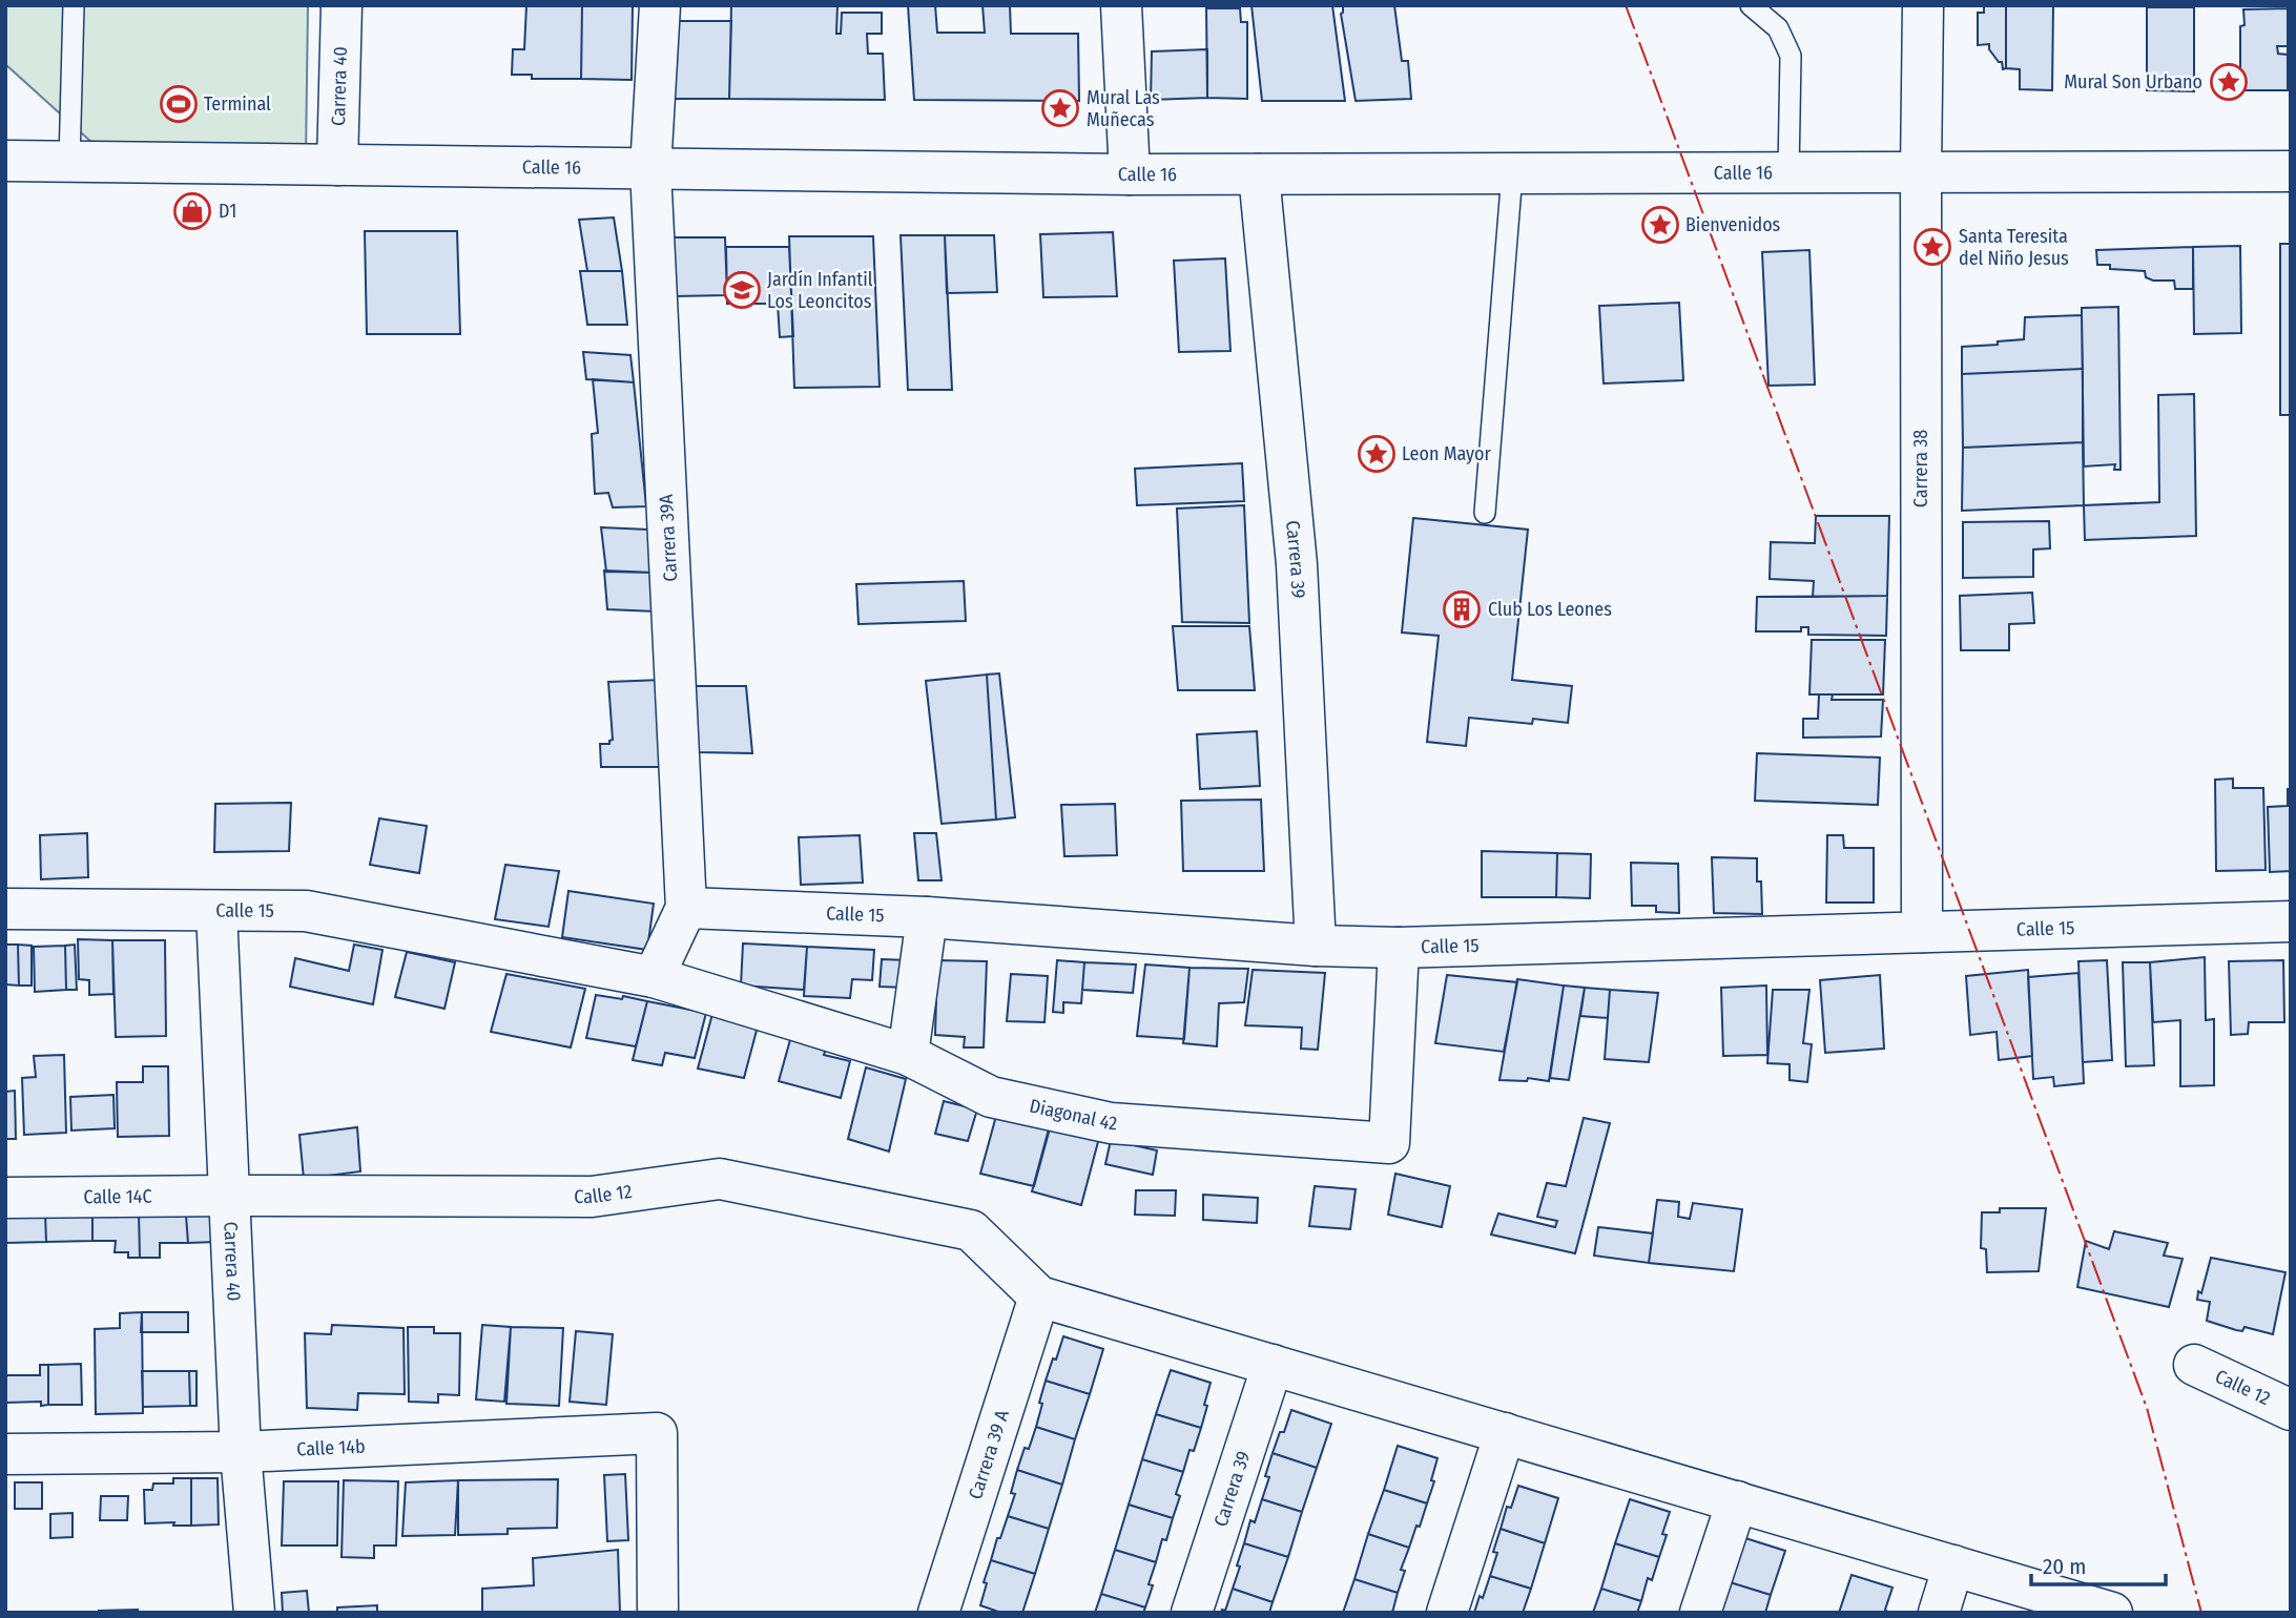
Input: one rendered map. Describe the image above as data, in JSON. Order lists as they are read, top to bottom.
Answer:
{
  "streets": {
    "main road": [
      "Carrera 40",
      "Calle 16",
      "Carrera 38",
      "Carrera 39A",
      "Carrera 39",
      "Calle 15",
      "Diagonal 42",
      "Calle 12",
      "Calle 14C",
      "Calle 14b",
      "Carrera 39 A"
    ]
  },
  "crossings": [
    ["Carrera 40", "Calle 16"],
    ["Carrera 40", "Calle 15"],
    ["Carrera 40", "Calle 12"],
    ["Carrera 40", "Calle 14C"],
    ["Carrera 40", "Calle 14b"],
    ["Calle 16", "Carrera 38"],
    ["Calle 16", "Carrera 39A"],
    ["Calle 16", "Carrera 39"],
    ["Carrera 38", "Calle 15"],
    ["Carrera 39A", "Calle 15"],
    ["Carrera 39", "Calle 15"],
    ["Calle 15", "Diagonal 42"],
    ["Calle 12", "Calle 14C"],
    ["Calle 12", "Carrera 39 A"]
  ],
  "places": {
    "place": [
      "Mural Son Urbano",
      "Mural Las Muñecas",
      "Bienvenidos",
      "Santa Teresita del Niño Jesus",
      "Leon Mayor"
    ],
    "sports": ["Terminal"],
    "shop": ["D1"],
    "school or university": ["Jardín Infantil Los Leoncitos"],
    "building": ["Club Los Leones"]
  },
  "scale_bar": "20 m"
}
